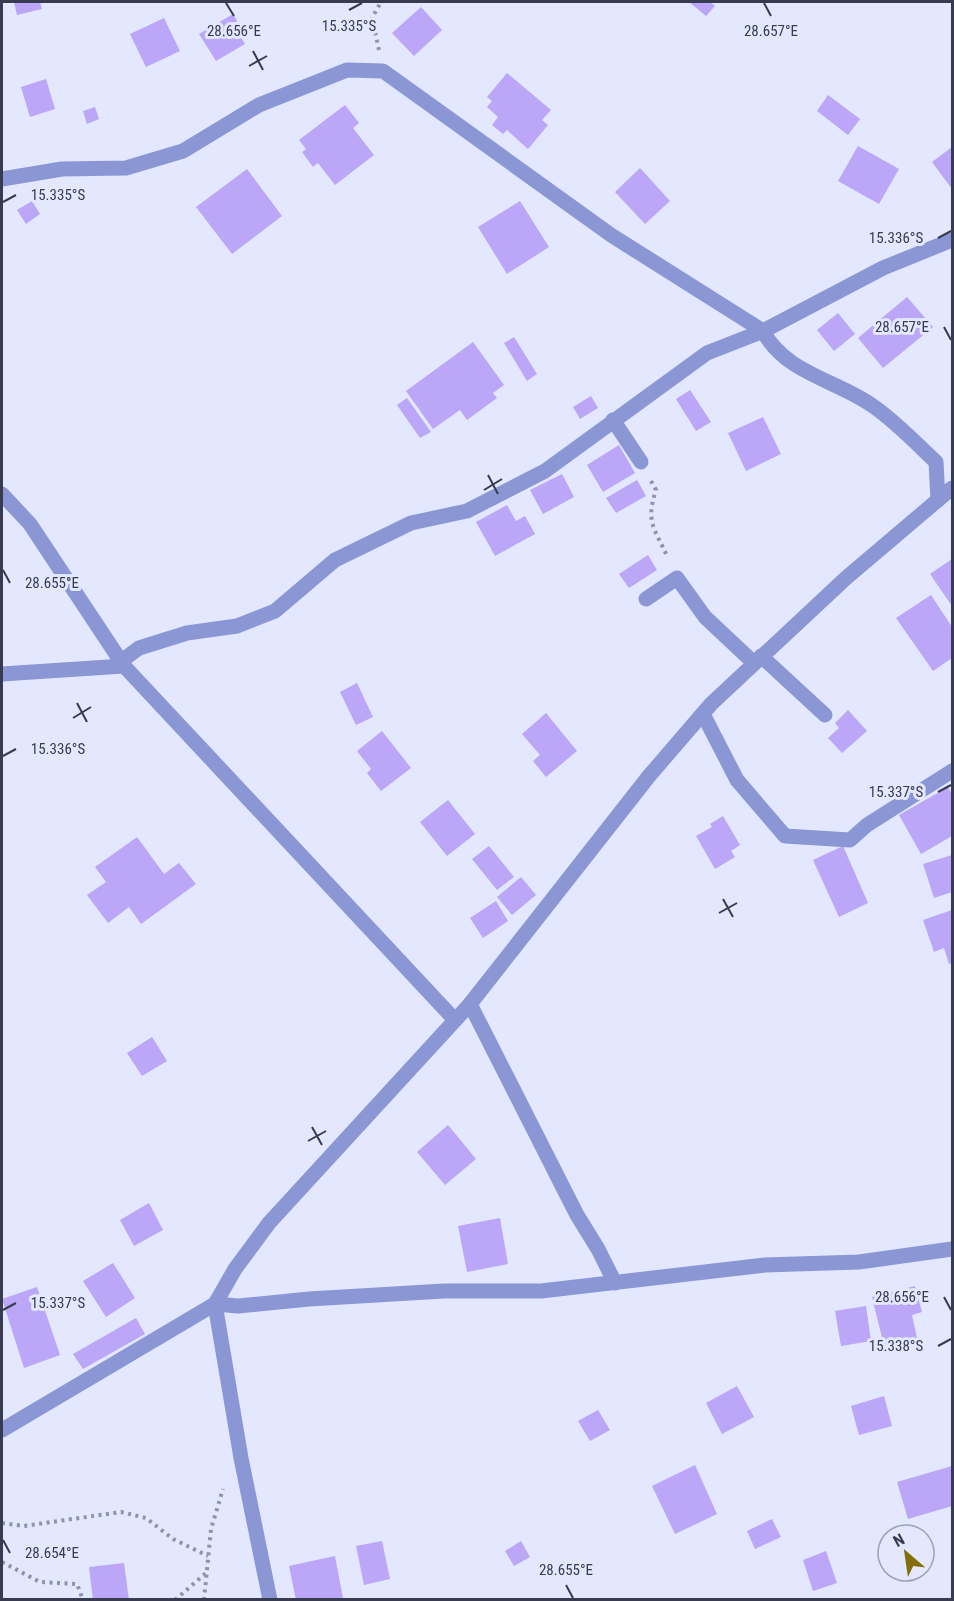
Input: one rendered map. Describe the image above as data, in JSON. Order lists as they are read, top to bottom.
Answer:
{
  "north": "top left",
  "coordinates": [
    "15.335°S",
    "28.656°E",
    "28.657°E",
    "15.336°S",
    "28.655°E",
    "15.337°S",
    "15.338°S",
    "28.654°E"
  ]
}
